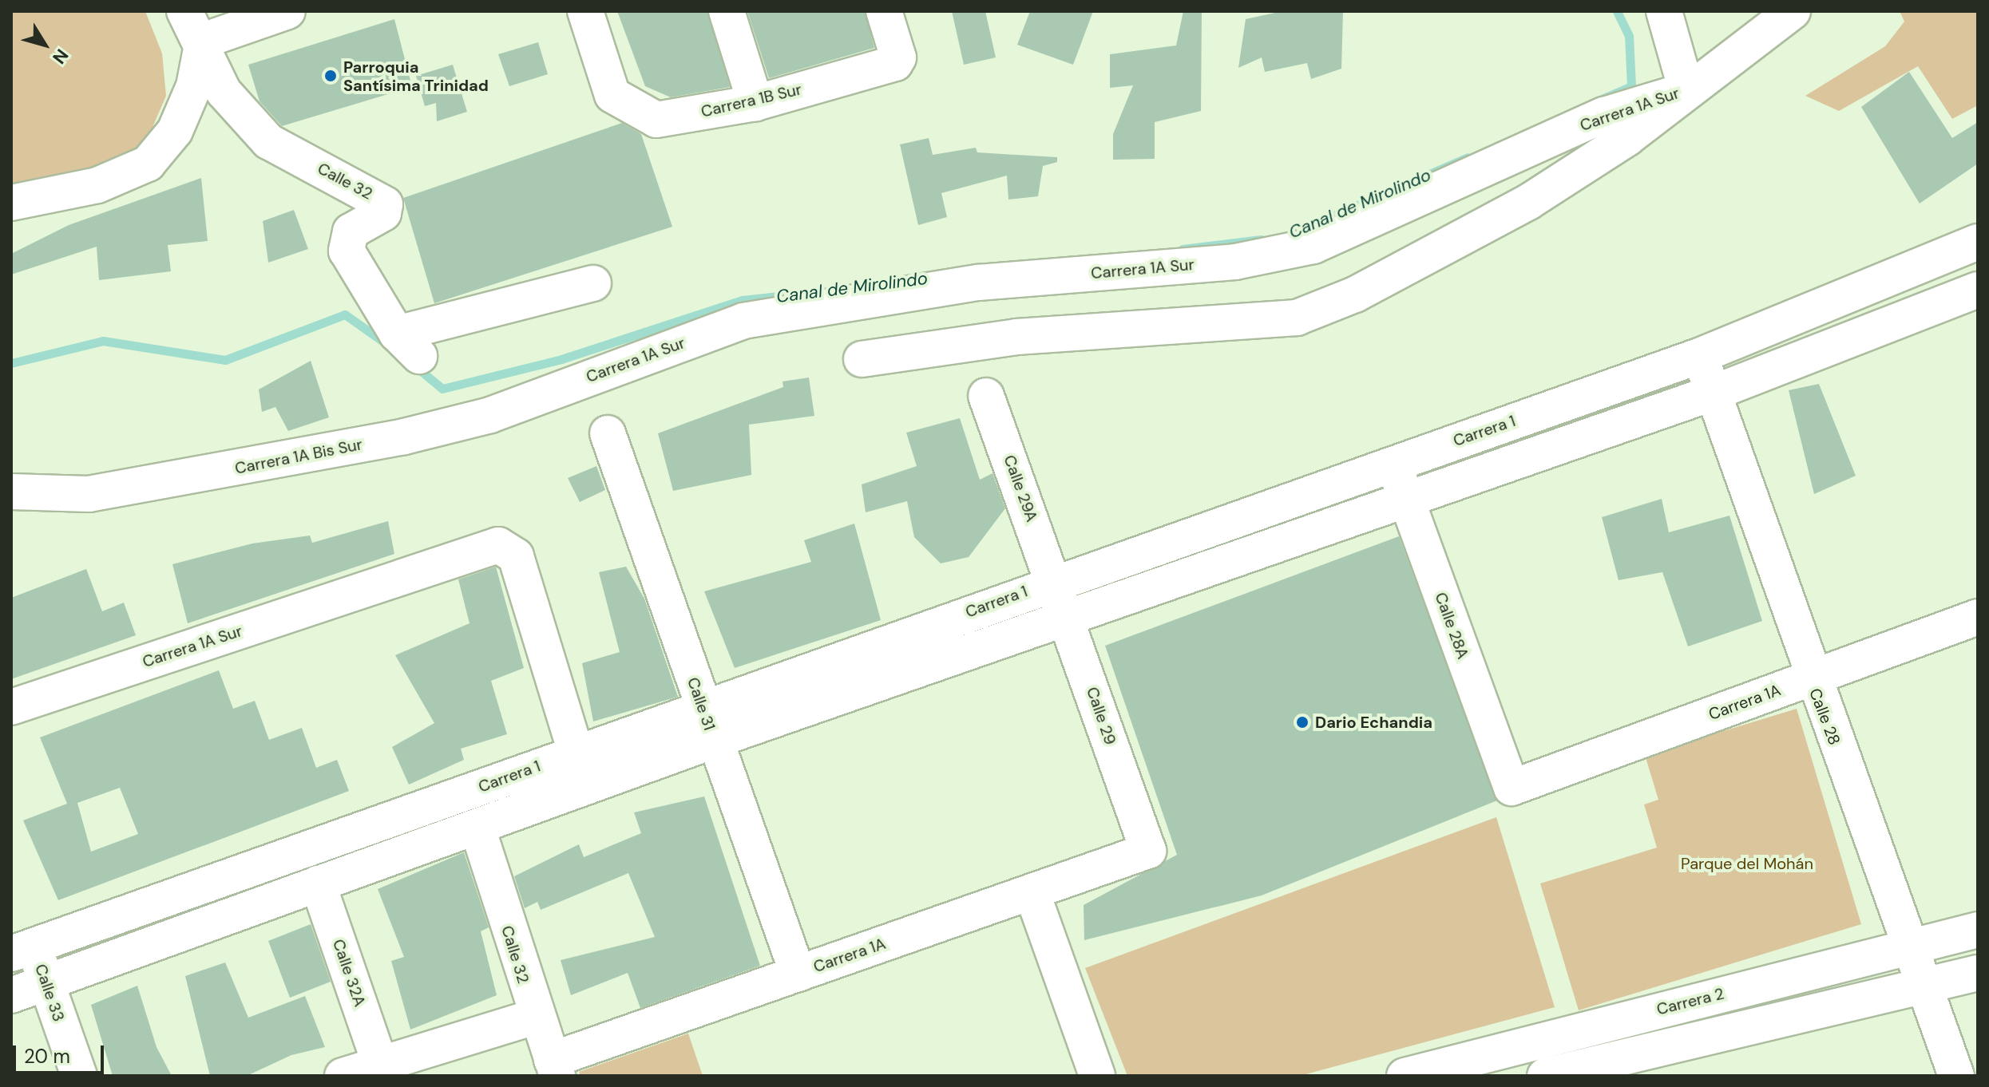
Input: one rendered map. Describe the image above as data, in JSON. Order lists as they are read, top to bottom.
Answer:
{
  "streets": {
    "street": [
      "Carrera 1B Sur",
      "Carrera 1A Sur",
      "Calle 32",
      "Carrera 1",
      "Carrera 1A Bis Sur",
      "Calle 29A",
      "Calle 28A",
      "Carrera 1A",
      "Calle 31",
      "Calle 29",
      "Calle 28",
      "Calle 32A",
      "Calle 33",
      "Carrera 2"
    ]
  },
  "crossings": [
    ["Carrera 1A Sur", "Carrera 1"],
    ["Carrera 1A Sur", "Carrera 1A Bis Sur"],
    ["Calle 32", "Carrera 1A"],
    ["Carrera 1", "Calle 29A"],
    ["Carrera 1", "Calle 28A"],
    ["Carrera 1", "Calle 31"],
    ["Carrera 1", "Calle 29"],
    ["Carrera 1", "Calle 28"],
    ["Carrera 1", "Calle 33"],
    ["Calle 29A", "Calle 29"],
    ["Calle 28A", "Carrera 1A"],
    ["Carrera 1A", "Calle 31"],
    ["Carrera 1A", "Calle 29"],
    ["Carrera 1A", "Calle 28"],
    ["Calle 28", "Carrera 2"]
  ],
  "water": ["Canal de Mirolindo"],
  "parks": ["Parque del Mohán"],
  "places": ["Parroquia Santísima Trinidad", "Dario Echandia"],
  "scale_bar": "20 m",
  "north": "bottom right"
}
